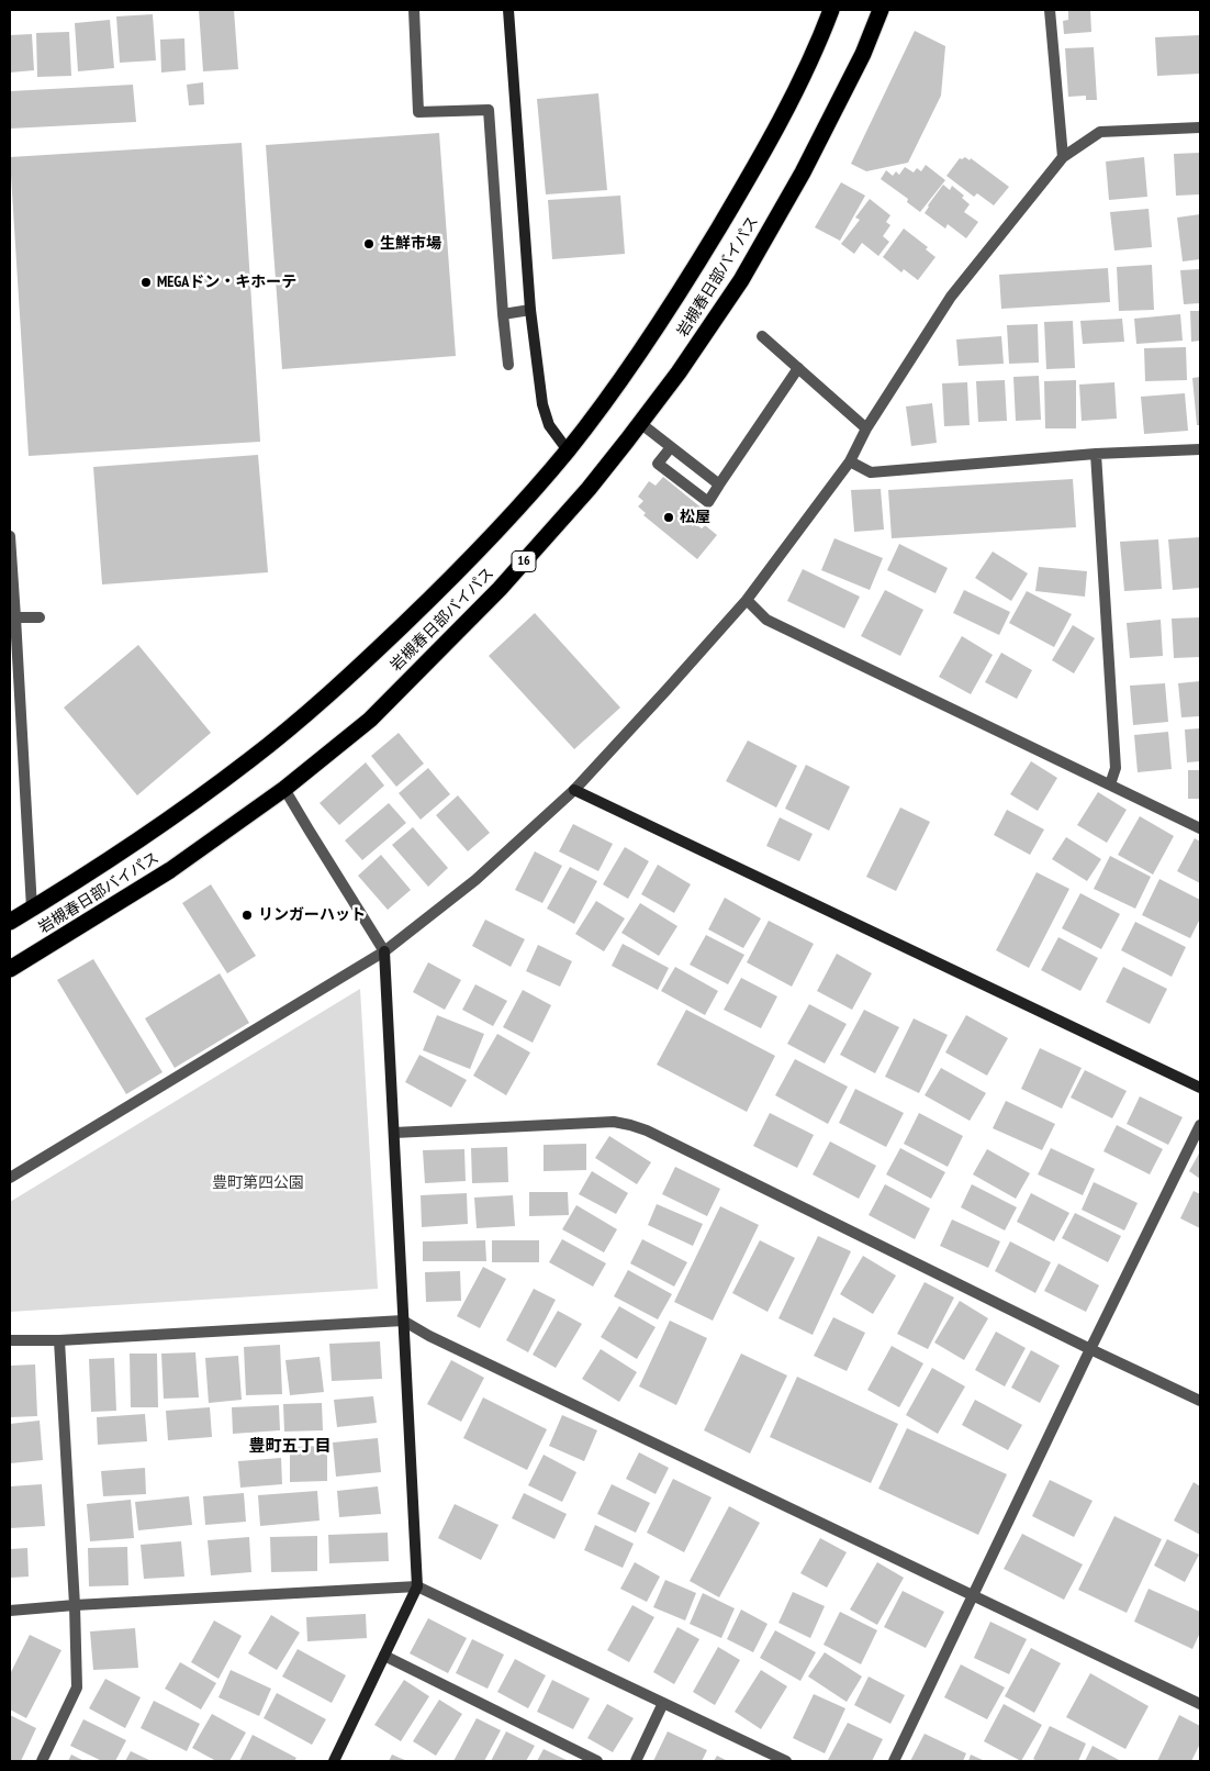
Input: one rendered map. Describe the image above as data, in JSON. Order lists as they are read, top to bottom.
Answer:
{
  "streets": {
    "highway": ["岩槻春日部バイパス", "16"]
  },
  "districts": ["豊町五丁目"],
  "parks": ["豊町第四公園"],
  "places": [
    "生鮮市場",
    "MEGAドン・キホーテ",
    "松屋",
    "リンガーハット"
  ]
}
